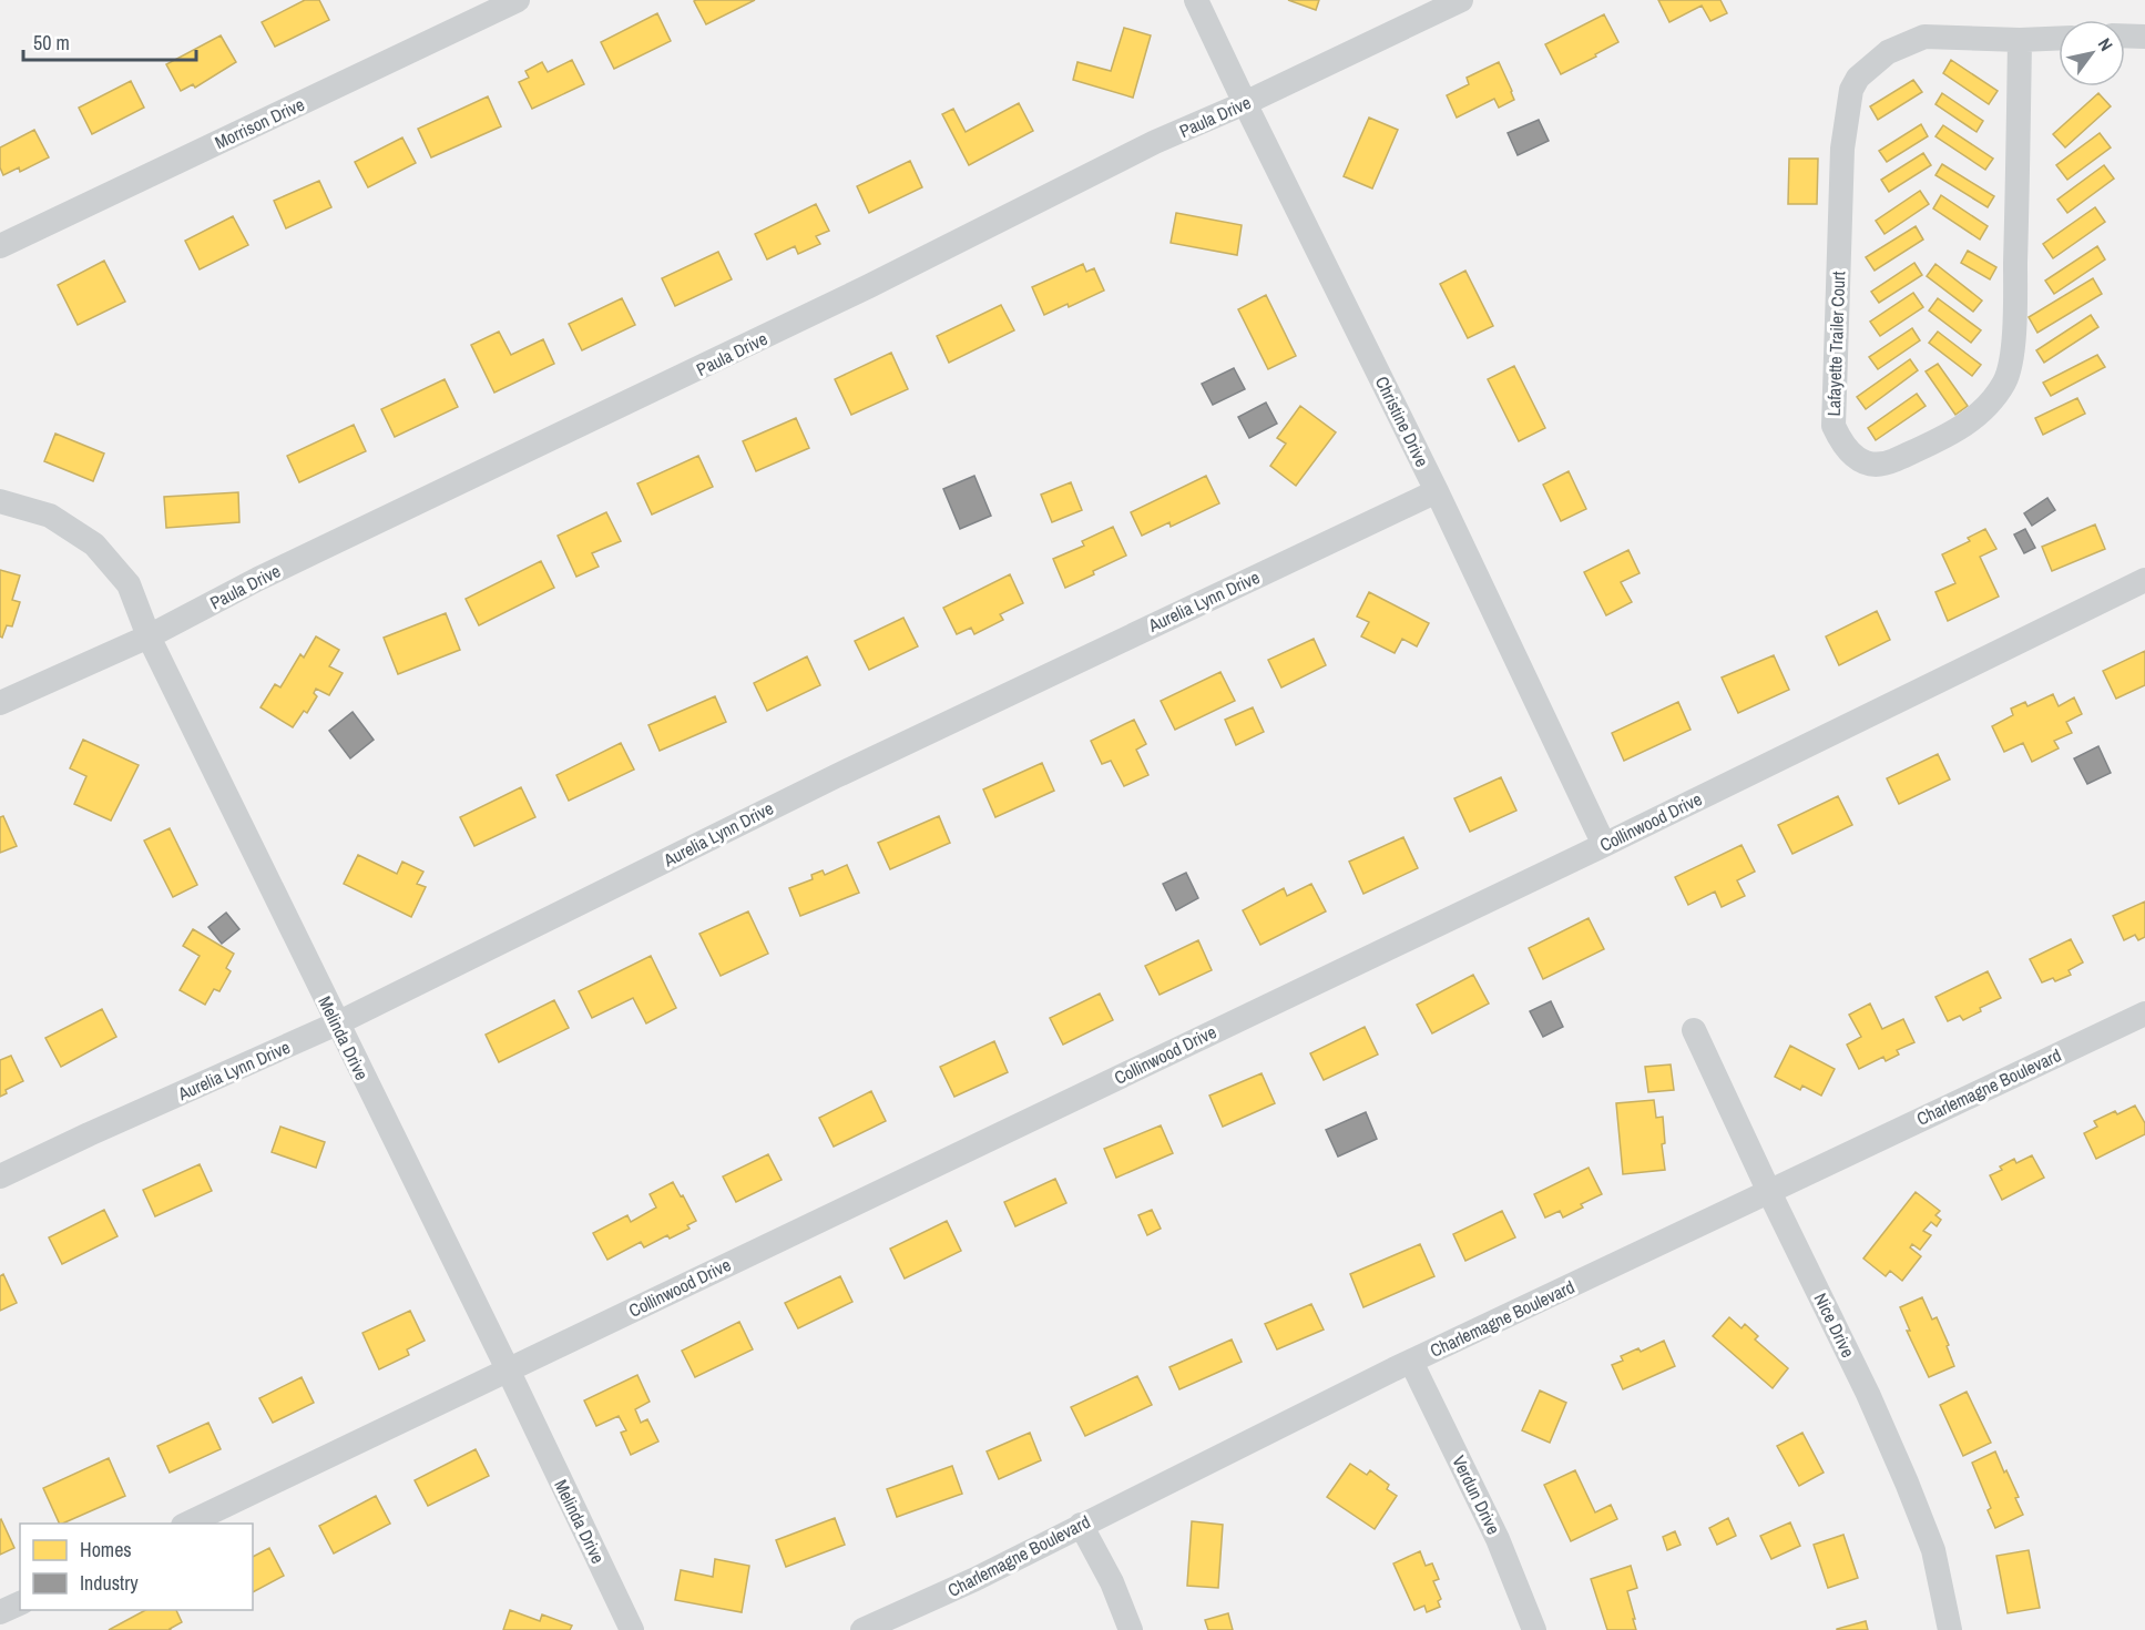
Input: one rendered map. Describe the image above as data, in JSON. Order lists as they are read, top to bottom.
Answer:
{
  "streets": {
    "street": [
      "Paula Drive",
      "Morrison Drive",
      "Lafayette Trailer Court",
      "Christine Drive",
      "Aurelia Lynn Drive",
      "Collinwood Drive",
      "Melinda Drive",
      "Charlemagne Boulevard",
      "Nice Drive",
      "Verdun Drive"
    ]
  },
  "crossings": [
    ["Paula Drive", "Christine Drive"],
    ["Paula Drive", "Melinda Drive"],
    ["Christine Drive", "Aurelia Lynn Drive"],
    ["Christine Drive", "Collinwood Drive"],
    ["Aurelia Lynn Drive", "Melinda Drive"],
    ["Collinwood Drive", "Melinda Drive"],
    ["Charlemagne Boulevard", "Nice Drive"],
    ["Charlemagne Boulevard", "Verdun Drive"]
  ],
  "legend": ["Homes", "Industry"],
  "scale_bar": "50 m",
  "north": "top right"
}
